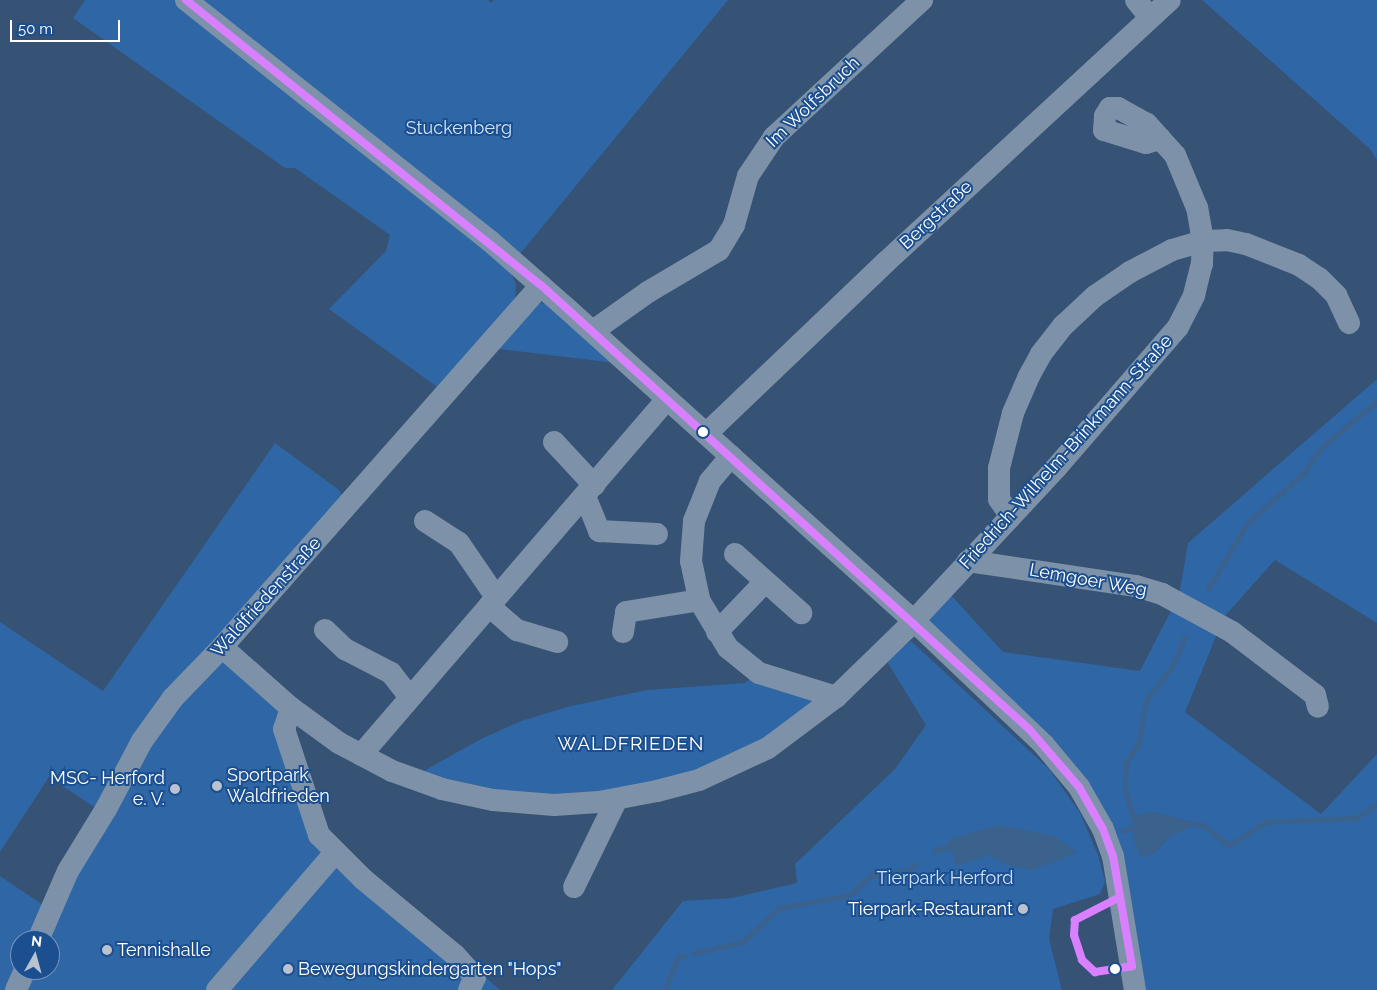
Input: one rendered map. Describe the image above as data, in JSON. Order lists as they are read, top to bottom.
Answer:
{
  "streets": {
    "street": [
      "Im Wolfsbruch",
      "Bergstraße",
      "Friedrich-Wilhelm-Brinkmann-Straße",
      "Lemgoer Weg",
      "Waldfriedenstraße"
    ]
  },
  "crossings": [
    ["Friedrich-Wilhelm-Brinkmann-Straße", "Lemgoer Weg"],
    ["Friedrich-Wilhelm-Brinkmann-Straße", "Waldfriedenstraße"]
  ],
  "districts": ["WALDFRIEDEN"],
  "parks": ["Stuckenberg", "Tierpark Herford"],
  "places": [
    "Sportpark Waldfrieden",
    "MSC- Herford e. V.",
    "Tierpark-Restaurant",
    "Tennishalle",
    "Bewegungskindergarten \"Hops\""
  ],
  "scale_bar": "50 m",
  "north": "top"
}
